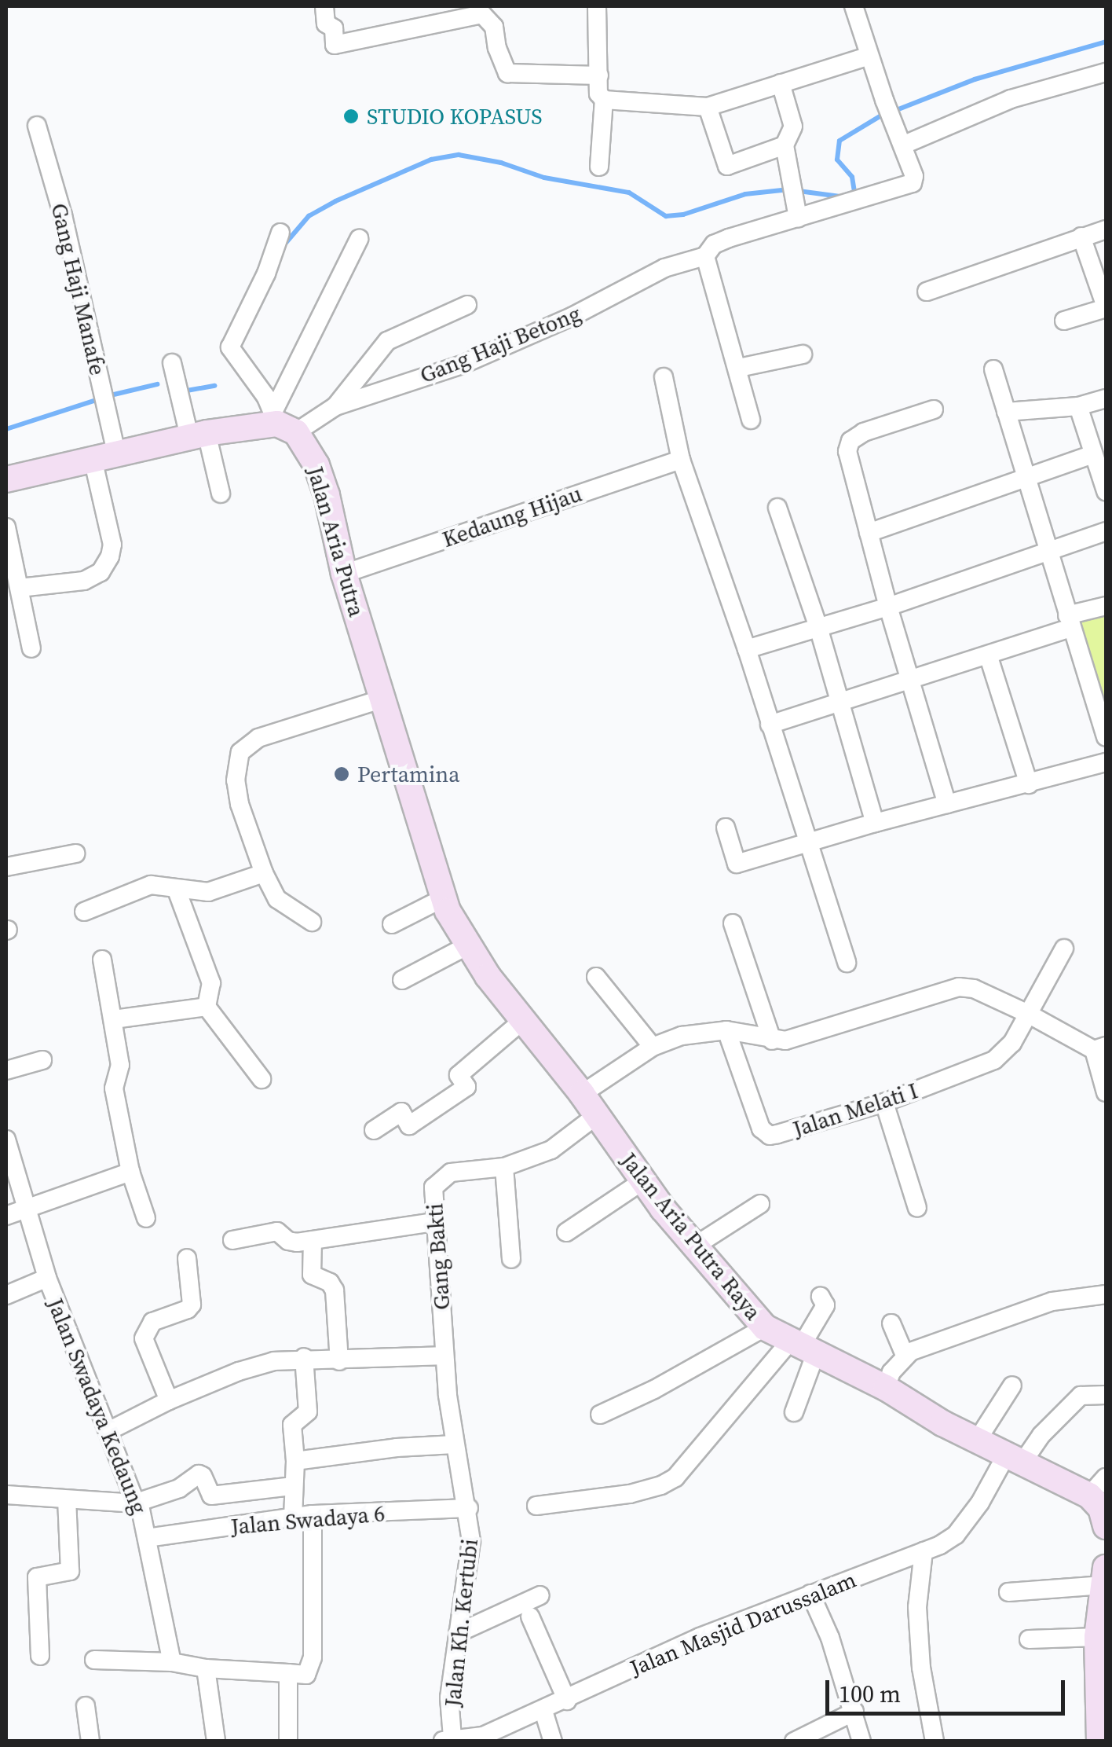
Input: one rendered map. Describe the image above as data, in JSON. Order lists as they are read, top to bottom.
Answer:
{
  "streets": {
    "main road": ["Jalan Aria Putra", "Jalan Aria Putra Raya"],
    "street": [
      "Gang Haji Manafe",
      "Gang Haji Betong",
      "Kedaung Hijau",
      "Jalan Melati I",
      "Gang Bakti",
      "Jalan Swadaya Kedaung",
      "Jalan Swadaya 6",
      "Jalan Kh. Kertubi",
      "Jalan Masjid Darussalam"
    ]
  },
  "crossings": [
    ["Gang Haji Betong", "Jalan Aria Putra"],
    ["Kedaung Hijau", "Jalan Aria Putra"],
    ["Jalan Aria Putra", "Jalan Aria Putra Raya"],
    ["Jalan Aria Putra Raya", "Gang Bakti"],
    ["Jalan Aria Putra Raya", "Jalan Masjid Darussalam"],
    ["Gang Bakti", "Jalan Swadaya 6"],
    ["Gang Bakti", "Jalan Kh. Kertubi"],
    ["Jalan Swadaya Kedaung", "Jalan Swadaya 6"],
    ["Jalan Swadaya 6", "Jalan Kh. Kertubi"],
    ["Jalan Kh. Kertubi", "Jalan Masjid Darussalam"]
  ],
  "places": ["STUDIO KOPASUS", "Pertamina"],
  "scale_bar": "100 m"
}
